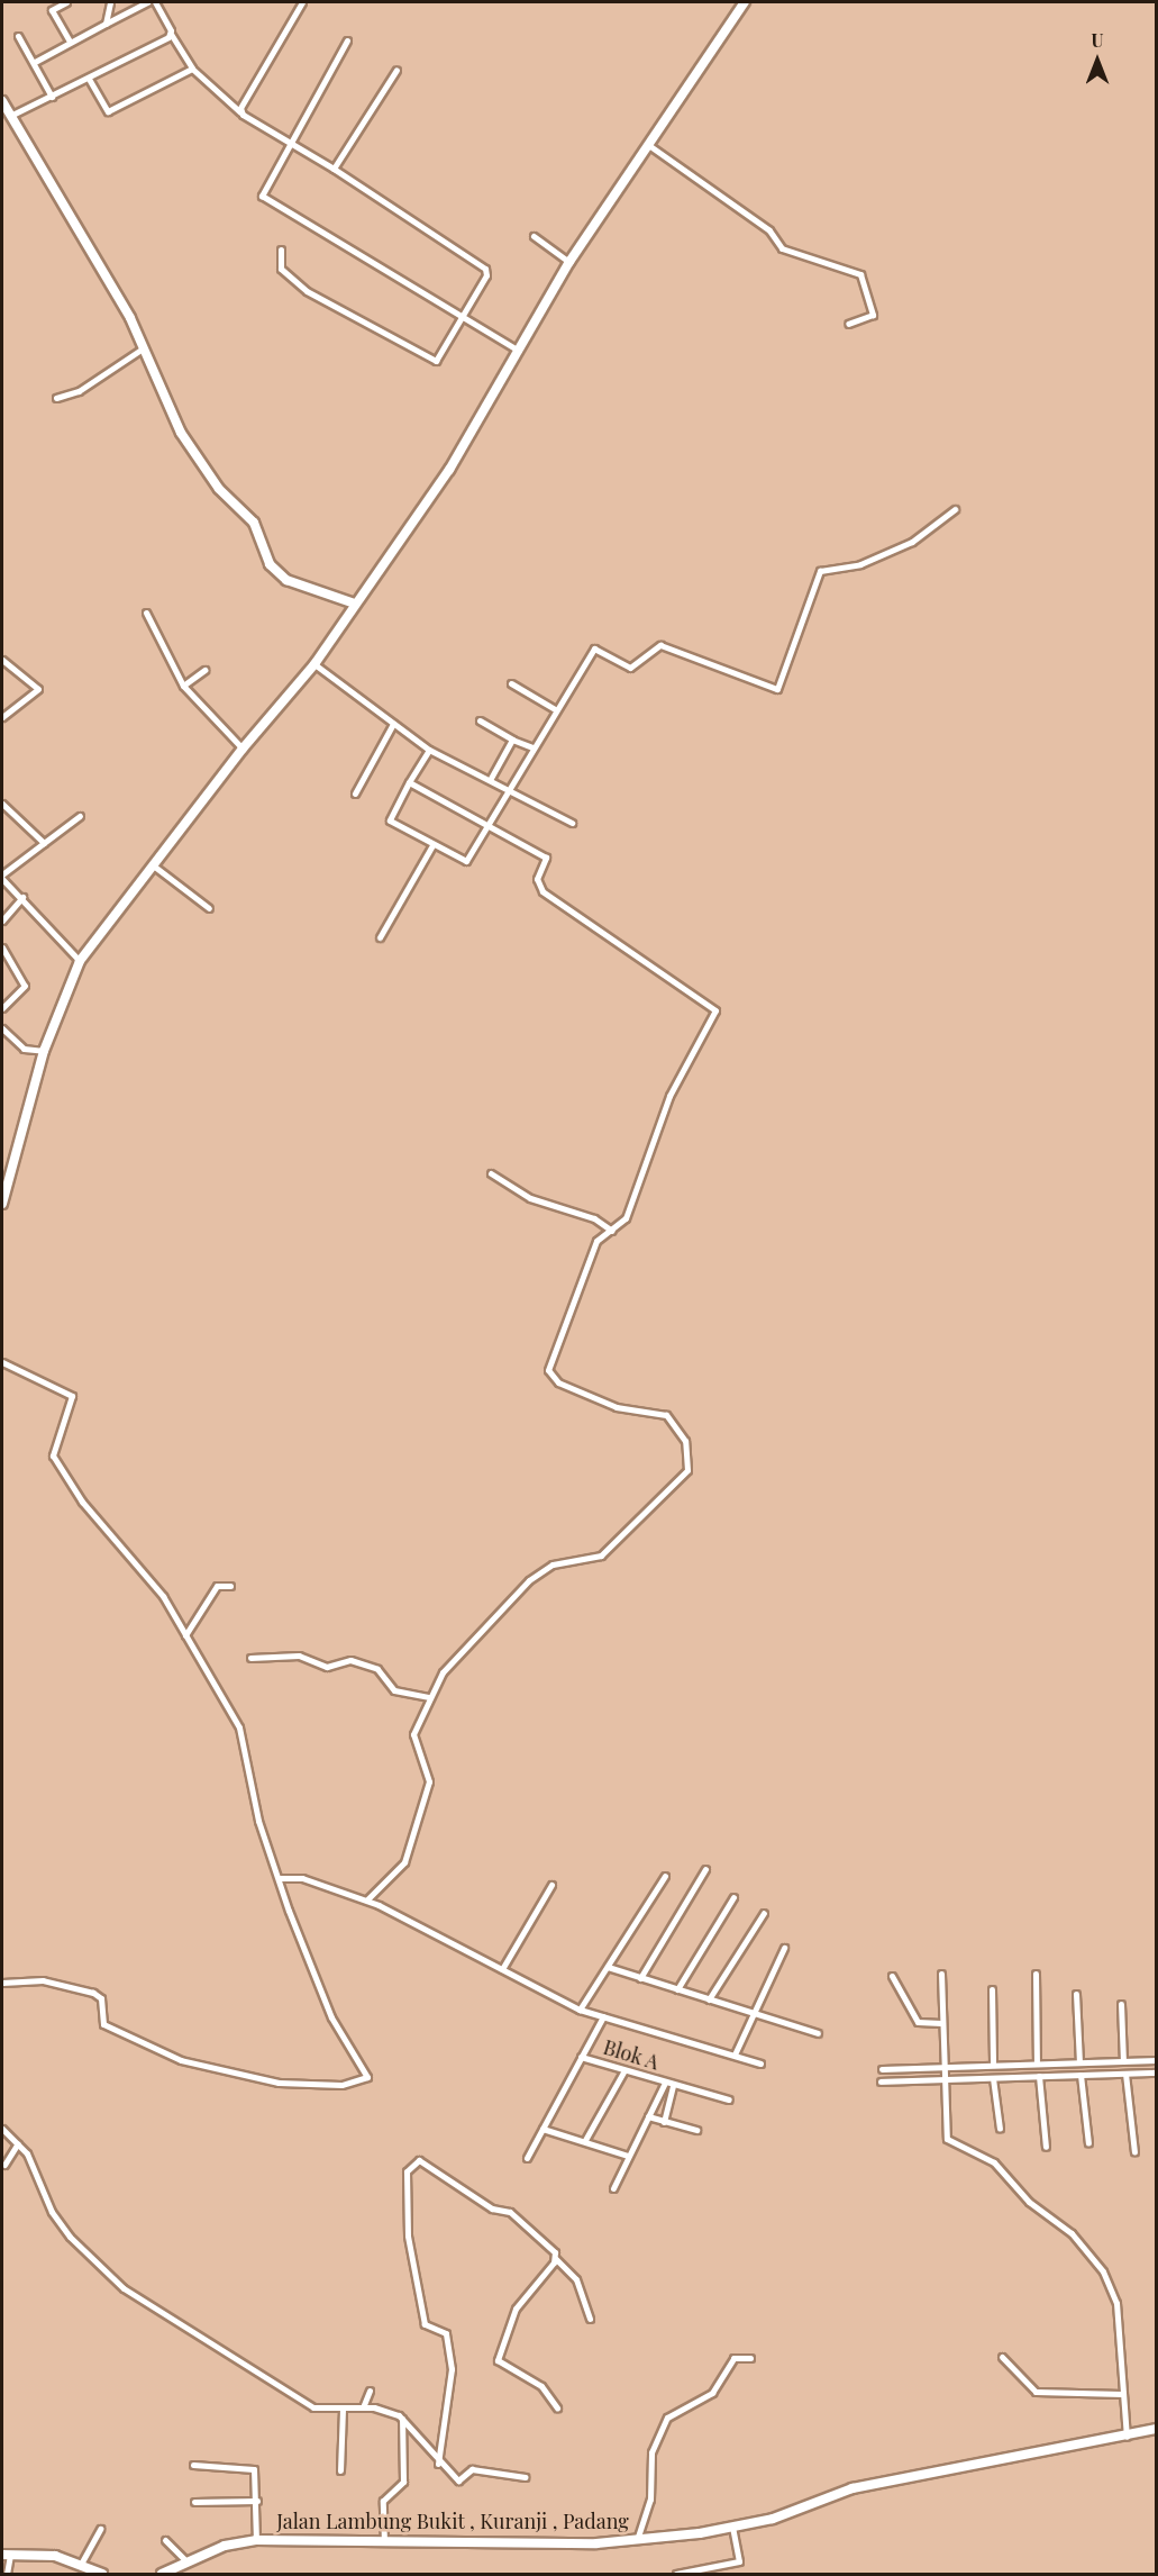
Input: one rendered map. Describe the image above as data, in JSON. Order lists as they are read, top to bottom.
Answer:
{
  "streets": {
    "street": ["Blok A", "Jalan Lambung Bukit , Kuranji , Padang"]
  },
  "north": "top"
}
